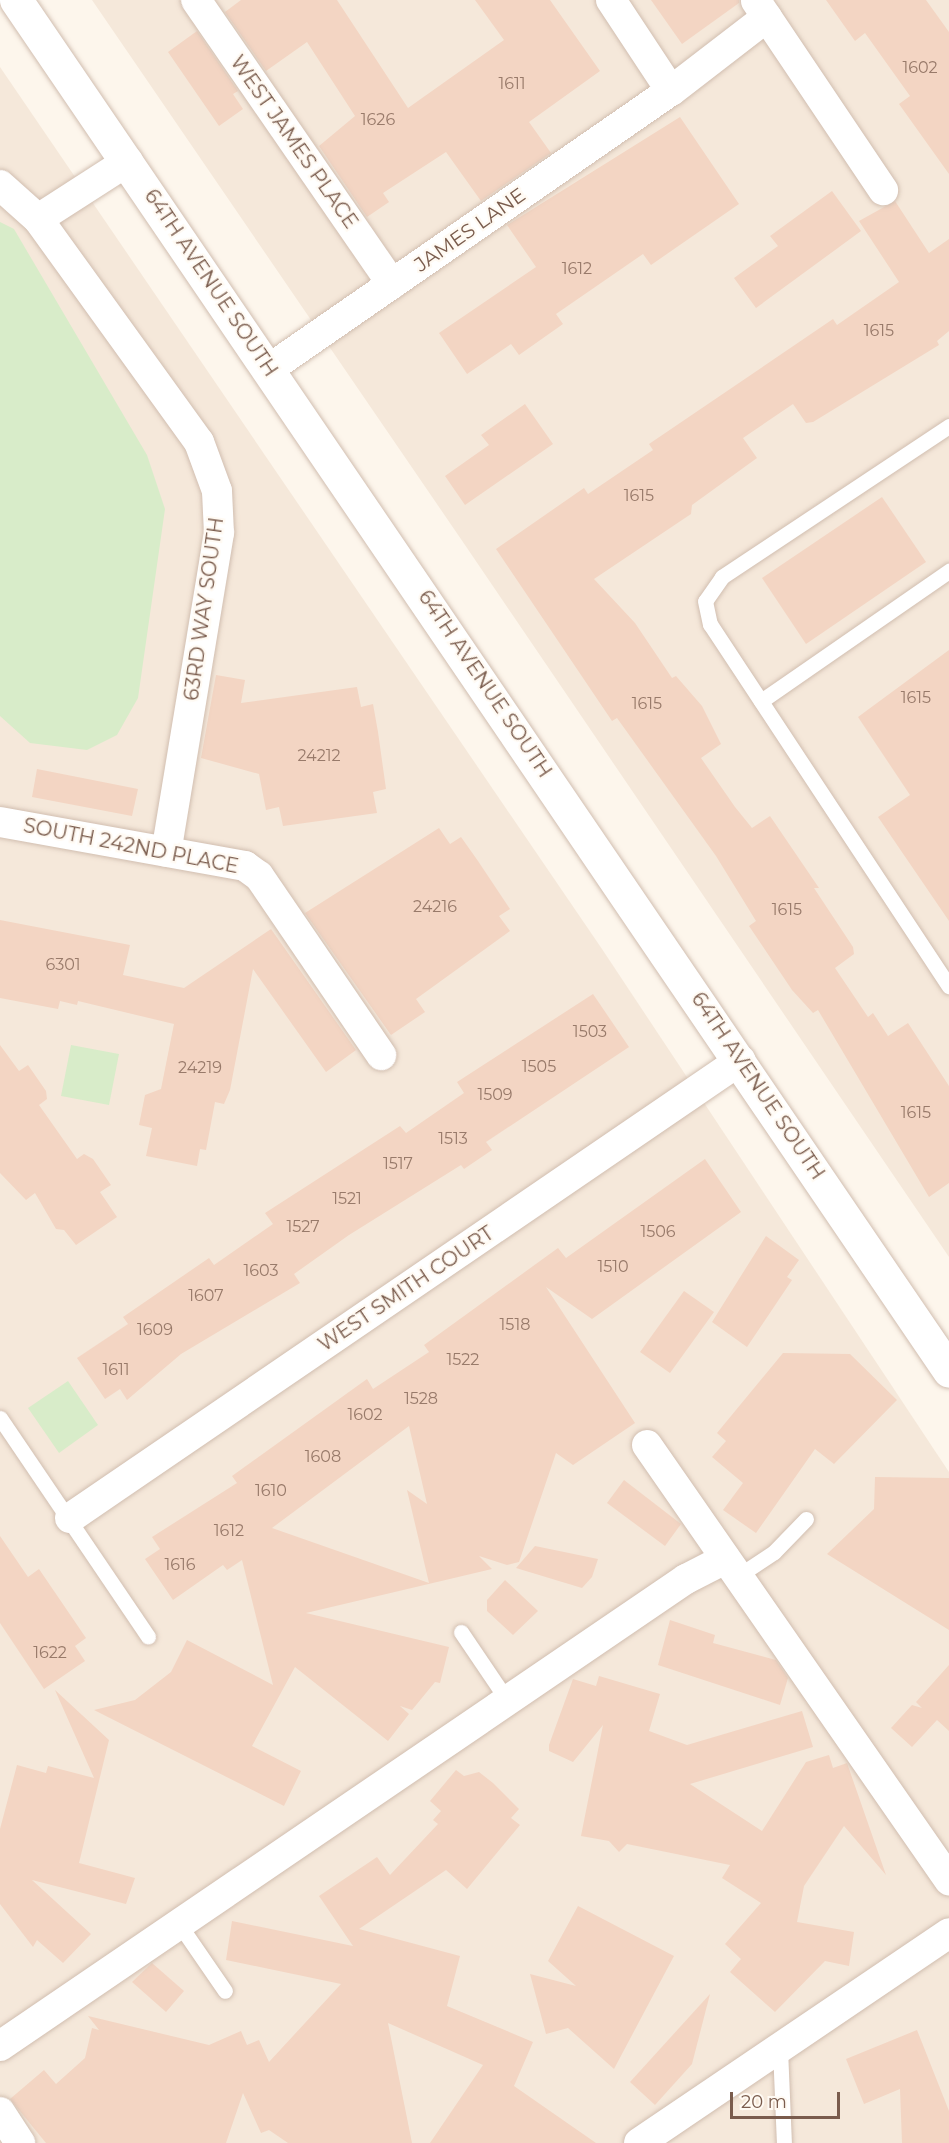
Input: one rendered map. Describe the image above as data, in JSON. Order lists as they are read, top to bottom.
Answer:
{
  "streets": {
    "street": [
      "WEST JAMES PLACE",
      "JAMES LANE",
      "64TH AVENUE SOUTH",
      "63RD WAY SOUTH",
      "SOUTH 242ND PLACE",
      "WEST SMITH COURT"
    ]
  },
  "crossings": [
    ["WEST JAMES PLACE", "JAMES LANE"],
    ["JAMES LANE", "64TH AVENUE SOUTH"],
    ["64TH AVENUE SOUTH", "WEST SMITH COURT"],
    ["63RD WAY SOUTH", "SOUTH 242ND PLACE"]
  ],
  "house_numbers": [
    "1602",
    "1611",
    "1626",
    "1612",
    "1615",
    "1615",
    "1615",
    "1615",
    "24212",
    "24216",
    "1615",
    "6301",
    "1503",
    "1505",
    "24219",
    "1509",
    "1615",
    "1513",
    "1517",
    "1521",
    "1527",
    "1506",
    "1510",
    "1603",
    "1607",
    "1518",
    "1609",
    "1522",
    "1611",
    "1528",
    "1602",
    "1608",
    "1610",
    "1612",
    "1616",
    "1622"
  ],
  "scale_bar": "20 m"
}
